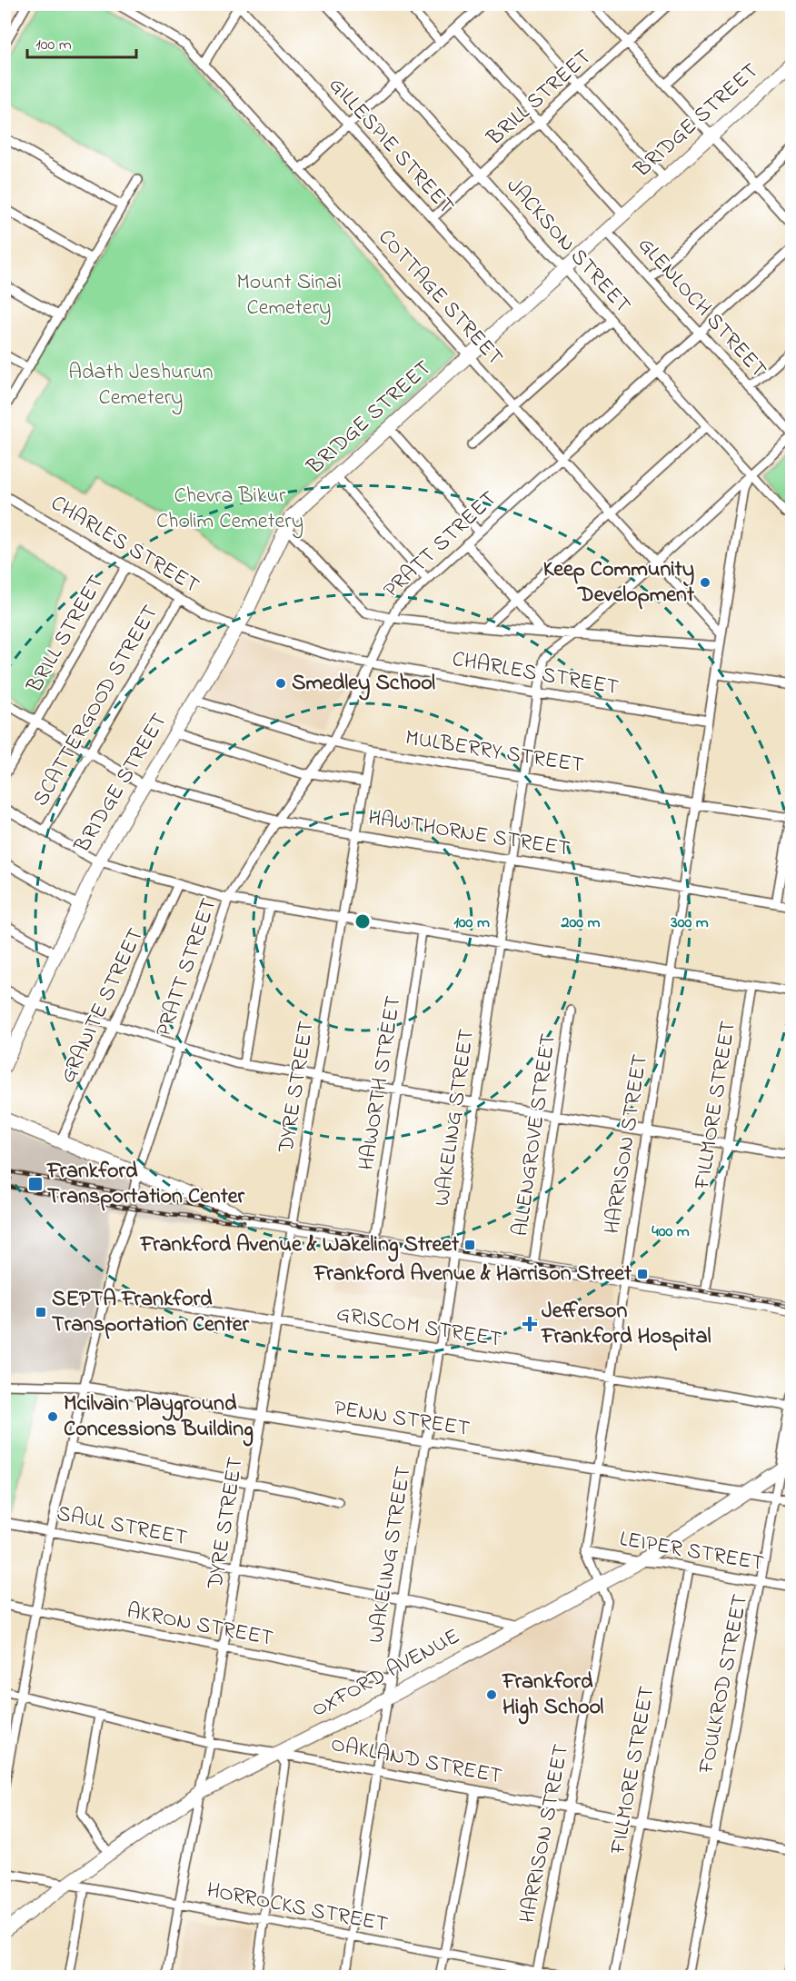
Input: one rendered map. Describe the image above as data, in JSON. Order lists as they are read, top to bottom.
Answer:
{
  "streets": {
    "main road": ["BRIDGE STREET", "OXFORD AVENUE"],
    "street": [
      "BRILL STREET",
      "GILLESPIE STREET",
      "JACKSON STREET",
      "COTTAGE STREET",
      "GLENLOCH STREET",
      "CHARLES STREET",
      "PRATT STREET",
      "SCATTERGOOD STREET",
      "MULBERRY STREET",
      "HAWTHORNE STREET",
      "GRANITE STREET",
      "HAWORTH STREET",
      "DYRE STREET",
      "FILLMORE STREET",
      "WAKELING STREET",
      "ALLENGROVE STREET",
      "HARRISON STREET",
      "GRISCOM STREET",
      "PENN STREET",
      "SAUL STREET",
      "LEIPER STREET",
      "AKRON STREET",
      "FOULKROD STREET",
      "OAKLAND STREET",
      "HORROCKS STREET"
    ]
  },
  "crossings": [
    ["BRILL STREET", "GILLESPIE STREET"],
    ["BRILL STREET", "JACKSON STREET"],
    ["BRILL STREET", "GLENLOCH STREET"],
    ["BRILL STREET", "CHARLES STREET"],
    ["BRILL STREET", "HAWTHORNE STREET"],
    ["BRIDGE STREET", "GILLESPIE STREET"],
    ["BRIDGE STREET", "JACKSON STREET"],
    ["BRIDGE STREET", "COTTAGE STREET"],
    ["BRIDGE STREET", "GLENLOCH STREET"],
    ["BRIDGE STREET", "CHARLES STREET"],
    ["BRIDGE STREET", "MULBERRY STREET"],
    ["BRIDGE STREET", "HAWTHORNE STREET"],
    ["JACKSON STREET", "PRATT STREET"],
    ["JACKSON STREET", "WAKELING STREET"],
    ["JACKSON STREET", "HARRISON STREET"],
    ["COTTAGE STREET", "PRATT STREET"],
    ["COTTAGE STREET", "WAKELING STREET"],
    ["COTTAGE STREET", "HARRISON STREET"],
    ["GLENLOCH STREET", "PRATT STREET"],
    ["GLENLOCH STREET", "WAKELING STREET"],
    ["CHARLES STREET", "PRATT STREET"],
    ["CHARLES STREET", "SCATTERGOOD STREET"],
    ["CHARLES STREET", "WAKELING STREET"],
    ["CHARLES STREET", "HARRISON STREET"],
    ["PRATT STREET", "MULBERRY STREET"],
    ["PRATT STREET", "HAWTHORNE STREET"],
    ["SCATTERGOOD STREET", "HAWTHORNE STREET"],
    ["MULBERRY STREET", "DYRE STREET"],
    ["MULBERRY STREET", "WAKELING STREET"],
    ["MULBERRY STREET", "HARRISON STREET"],
    ["HAWTHORNE STREET", "DYRE STREET"],
    ["HAWTHORNE STREET", "WAKELING STREET"],
    ["HAWTHORNE STREET", "HARRISON STREET"],
    ["DYRE STREET", "GRISCOM STREET"],
    ["DYRE STREET", "PENN STREET"],
    ["DYRE STREET", "SAUL STREET"],
    ["DYRE STREET", "AKRON STREET"],
    ["DYRE STREET", "OXFORD AVENUE"],
    ["DYRE STREET", "OAKLAND STREET"],
    ["DYRE STREET", "HORROCKS STREET"],
    ["FILLMORE STREET", "LEIPER STREET"],
    ["FILLMORE STREET", "OAKLAND STREET"],
    ["WAKELING STREET", "HARRISON STREET"],
    ["WAKELING STREET", "GRISCOM STREET"],
    ["WAKELING STREET", "PENN STREET"],
    ["WAKELING STREET", "SAUL STREET"],
    ["WAKELING STREET", "AKRON STREET"],
    ["WAKELING STREET", "OXFORD AVENUE"],
    ["WAKELING STREET", "OAKLAND STREET"],
    ["WAKELING STREET", "HORROCKS STREET"],
    ["HARRISON STREET", "GRISCOM STREET"],
    ["HARRISON STREET", "PENN STREET"],
    ["HARRISON STREET", "LEIPER STREET"],
    ["HARRISON STREET", "OXFORD AVENUE"],
    ["HARRISON STREET", "OAKLAND STREET"],
    ["HARRISON STREET", "HORROCKS STREET"],
    ["GRISCOM STREET", "FOULKROD STREET"],
    ["PENN STREET", "OXFORD AVENUE"],
    ["PENN STREET", "FOULKROD STREET"],
    ["SAUL STREET", "OXFORD AVENUE"],
    ["LEIPER STREET", "OXFORD AVENUE"],
    ["LEIPER STREET", "FOULKROD STREET"],
    ["OXFORD AVENUE", "FOULKROD STREET"],
    ["OXFORD AVENUE", "OAKLAND STREET"],
    ["OXFORD AVENUE", "HORROCKS STREET"],
    ["FOULKROD STREET", "OAKLAND STREET"]
  ],
  "parks": ["Mount Sinai Cemetery", "Adath Jeshurun Cemetery", "Chevra Bikur Cholim Cemetery"],
  "places": {
    "other": [
      "Keep Community Development",
      "Smedley School",
      "Mcilvain Playground Concessions Building",
      "Frankford High School"
    ],
    "transit": [
      "Frankford Transportation Center",
      "Frankford Avenue & Wakeling Street",
      "Frankford Avenue & Harrison Street",
      "SEPTA Frankford Transportation Center"
    ],
    "health": ["Jefferson Frankford Hospital"]
  },
  "scale_bar": "100 m",
  "rings": [
    "100 m",
    "200 m",
    "300 m",
    "400 m"
  ]
}
